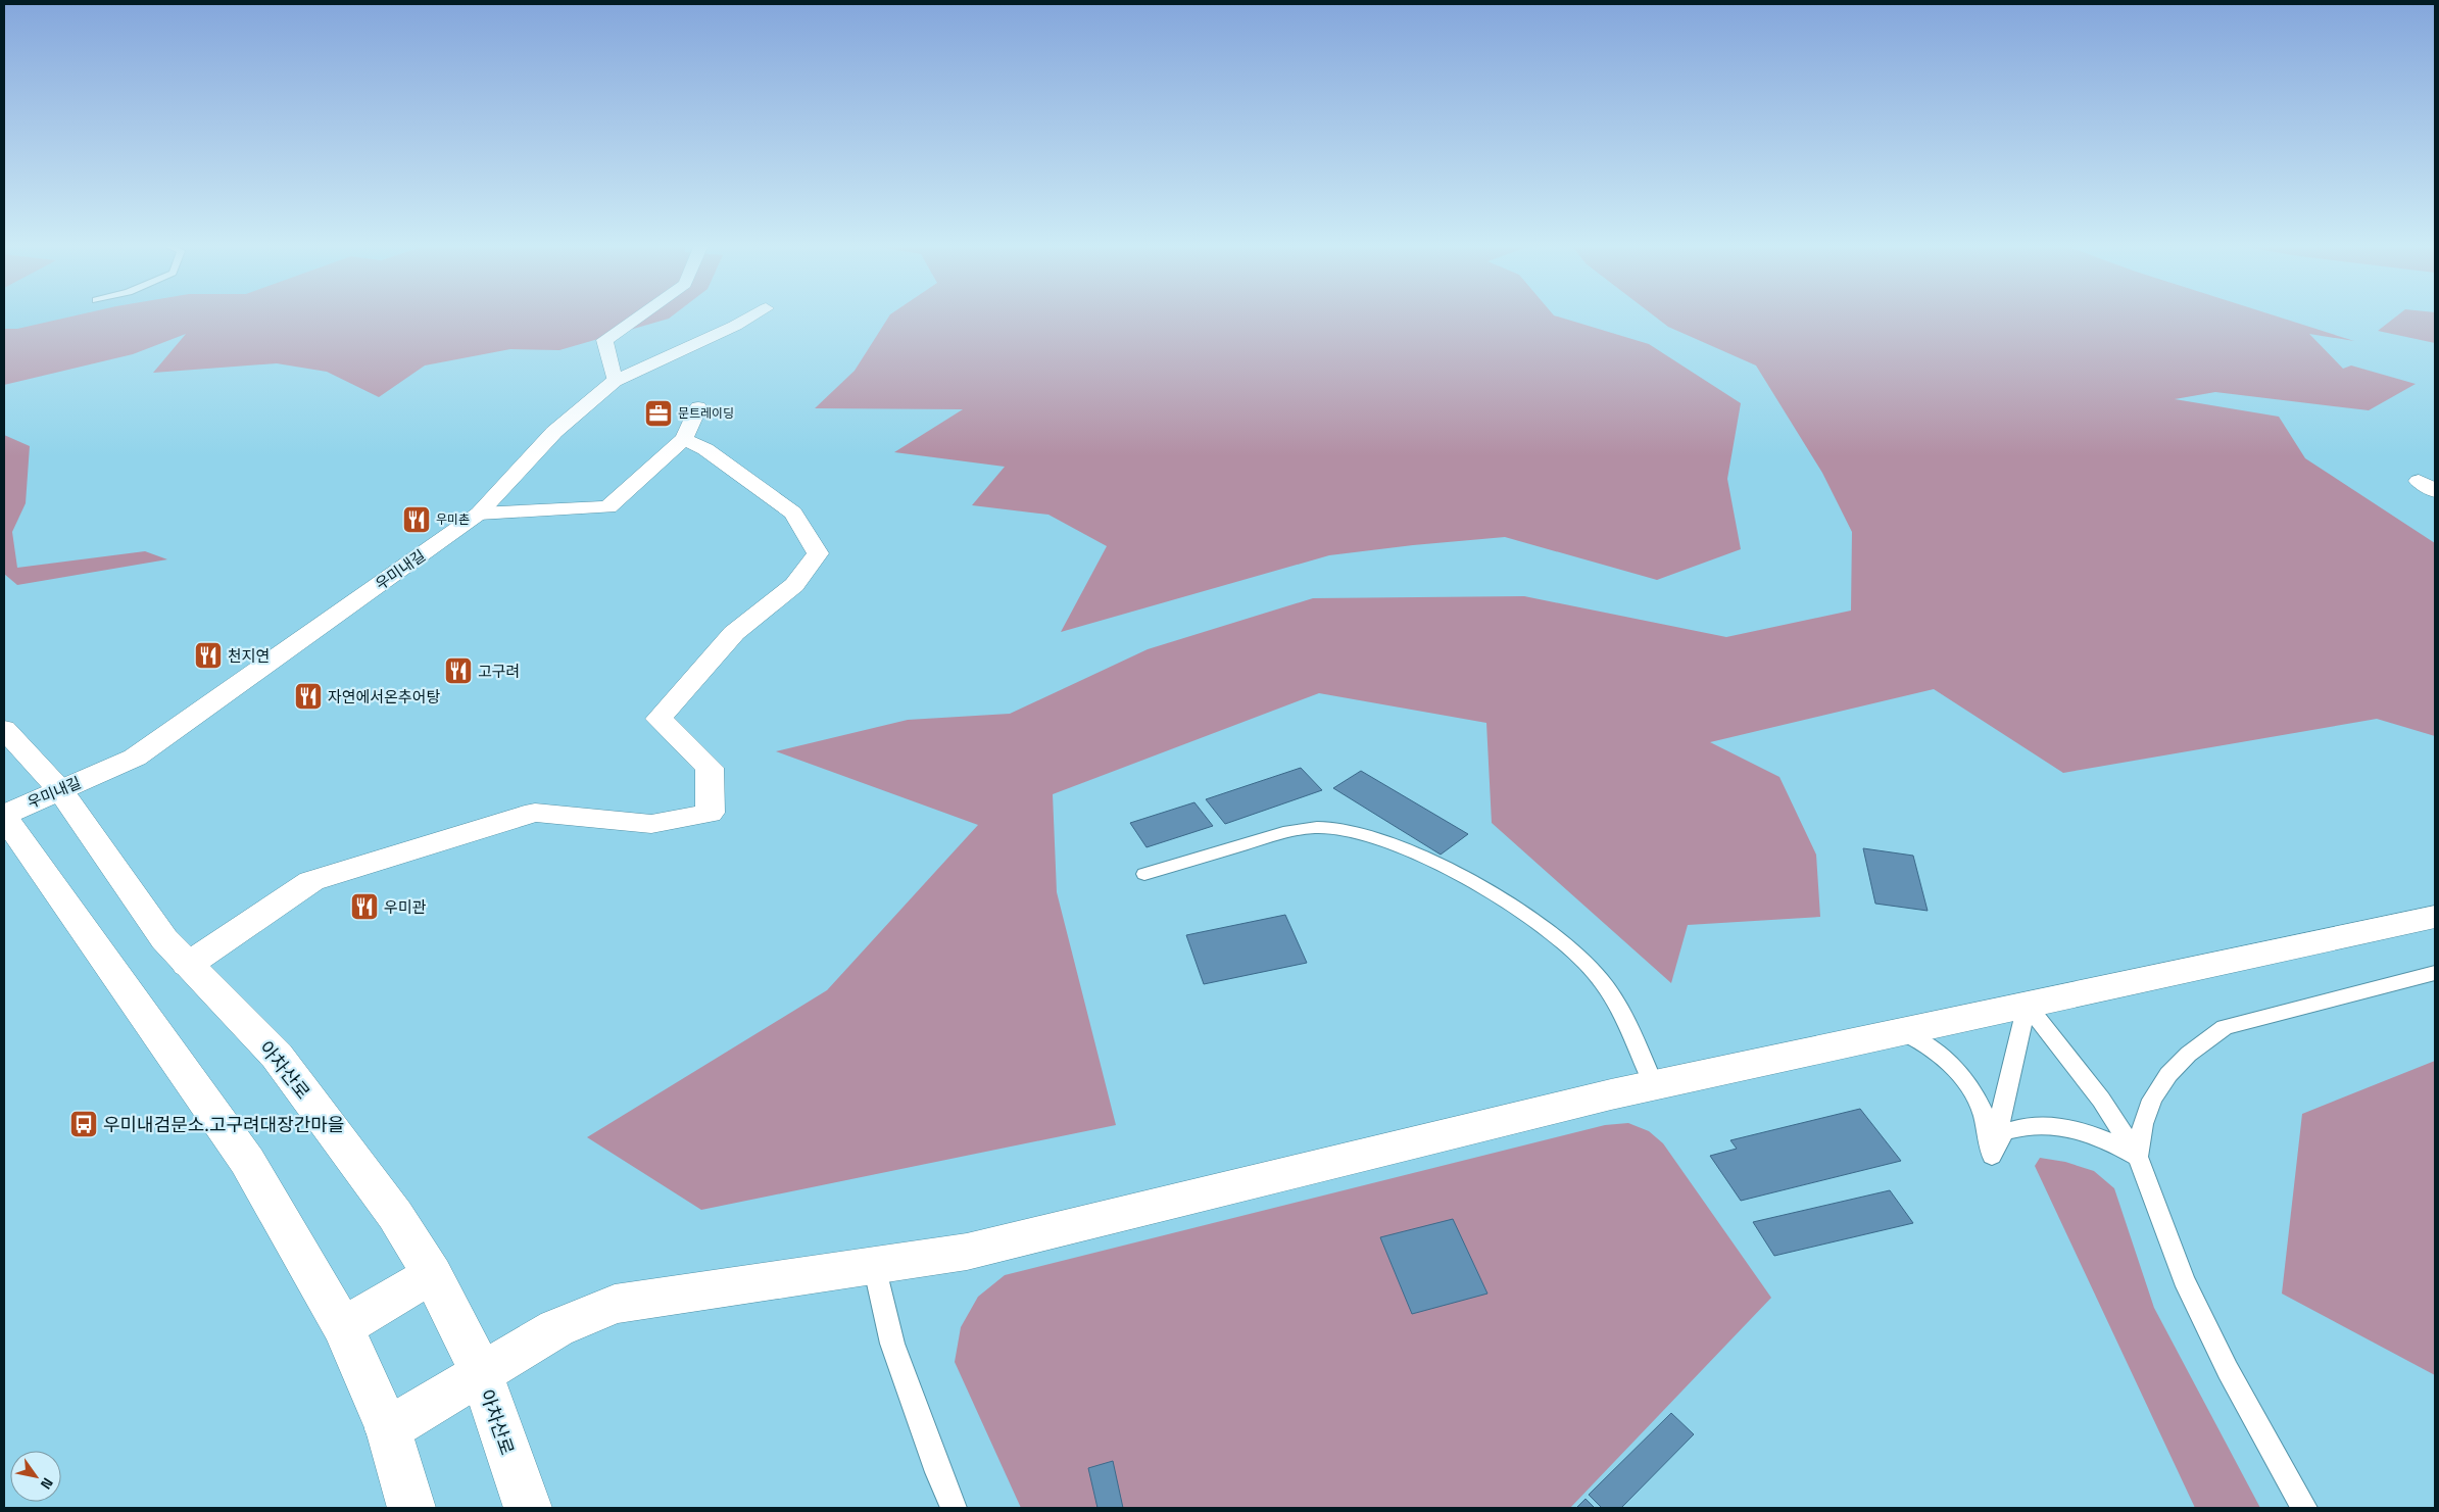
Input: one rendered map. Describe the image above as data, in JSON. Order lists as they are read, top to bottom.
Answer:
{
  "streets": {
    "street": ["우미내길", "아차산로"]
  },
  "crossings": [
    ["우미내길", "아차산로"]
  ],
  "places": {
    "office": ["문트레이딩"],
    "restaurant": [
      "우미촌",
      "천지연",
      "고구려",
      "자연에서온추어탕",
      "우미관"
    ],
    "bus stop": ["우미내검문소.고구려대장간마을"]
  },
  "north": "bottom right"
}
